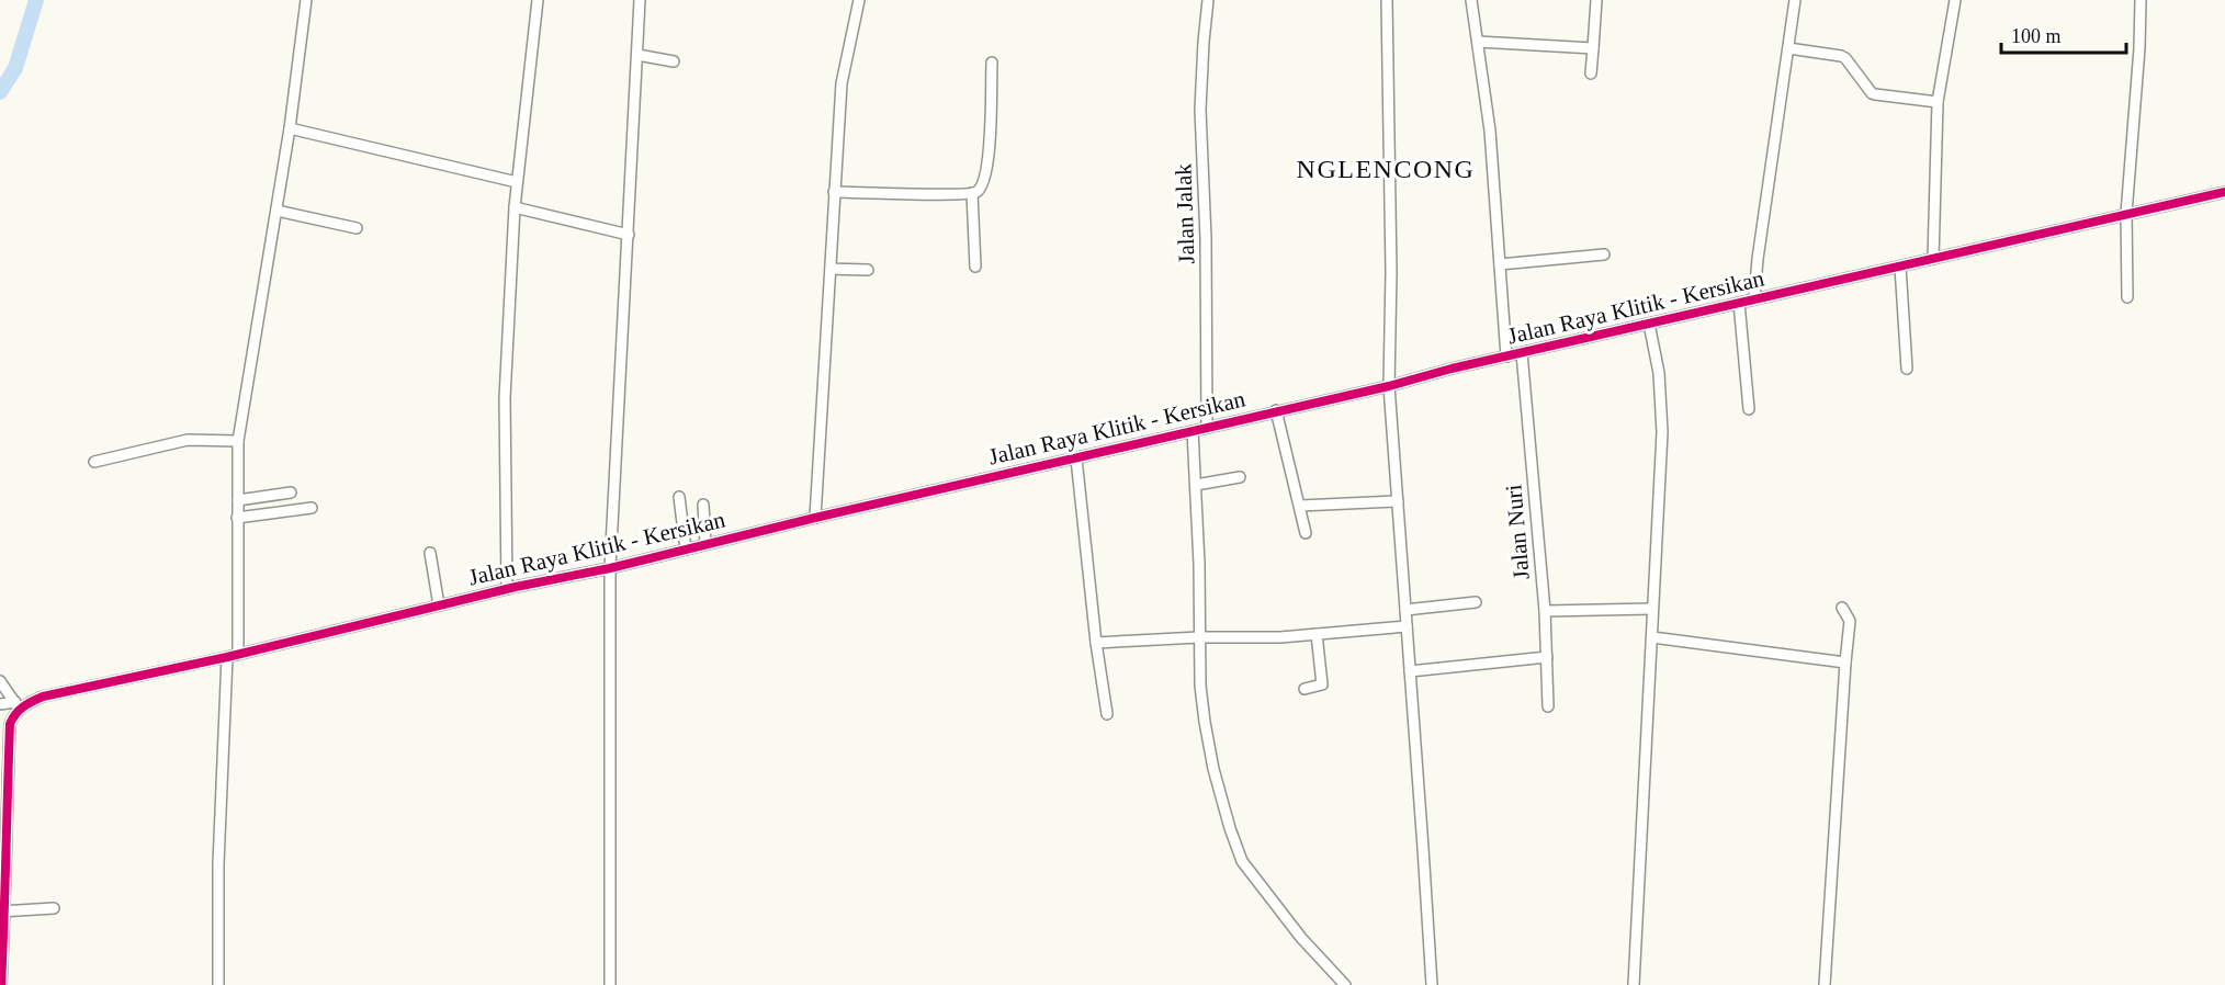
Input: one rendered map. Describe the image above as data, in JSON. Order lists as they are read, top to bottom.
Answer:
{
  "streets": {
    "street": ["Jalan Jalak", "Jalan Raya Klitik - Kersikan", "Jalan Nuri"]
  },
  "crossings": [
    ["Jalan Jalak", "Jalan Raya Klitik - Kersikan"],
    ["Jalan Raya Klitik - Kersikan", "Jalan Nuri"]
  ],
  "districts": ["NGLENCONG"],
  "scale_bar": "100 m"
}
